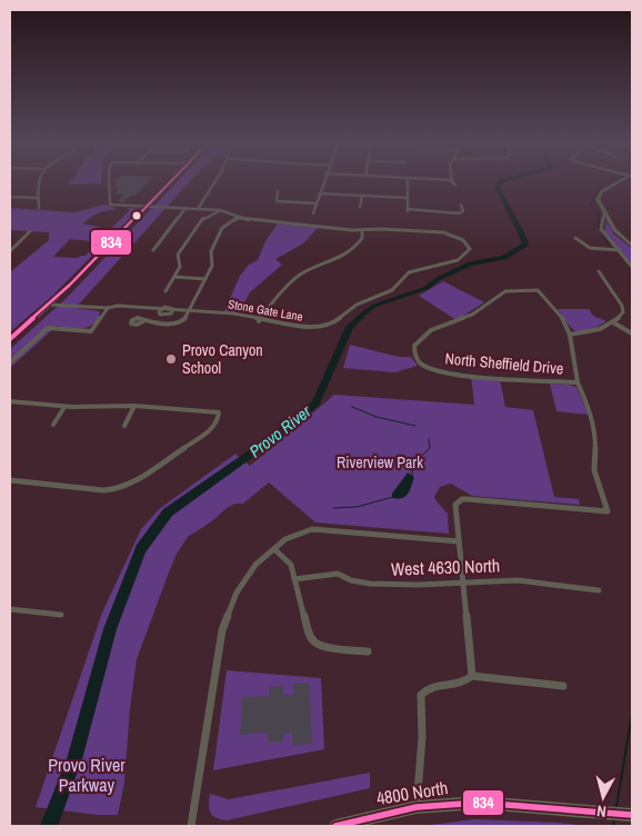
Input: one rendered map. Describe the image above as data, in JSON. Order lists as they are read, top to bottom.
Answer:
{
  "streets": {
    "main road": ["4800 North"],
    "street": ["Stone Gate Lane", "North Sheffield Drive", "West 4630 North"]
  },
  "water": ["Provo River"],
  "parks": ["Riverview Park", "Provo River Parkway"],
  "places": ["Provo Canyon School"],
  "lines": ["transit line 834"],
  "north": "bottom"
}
